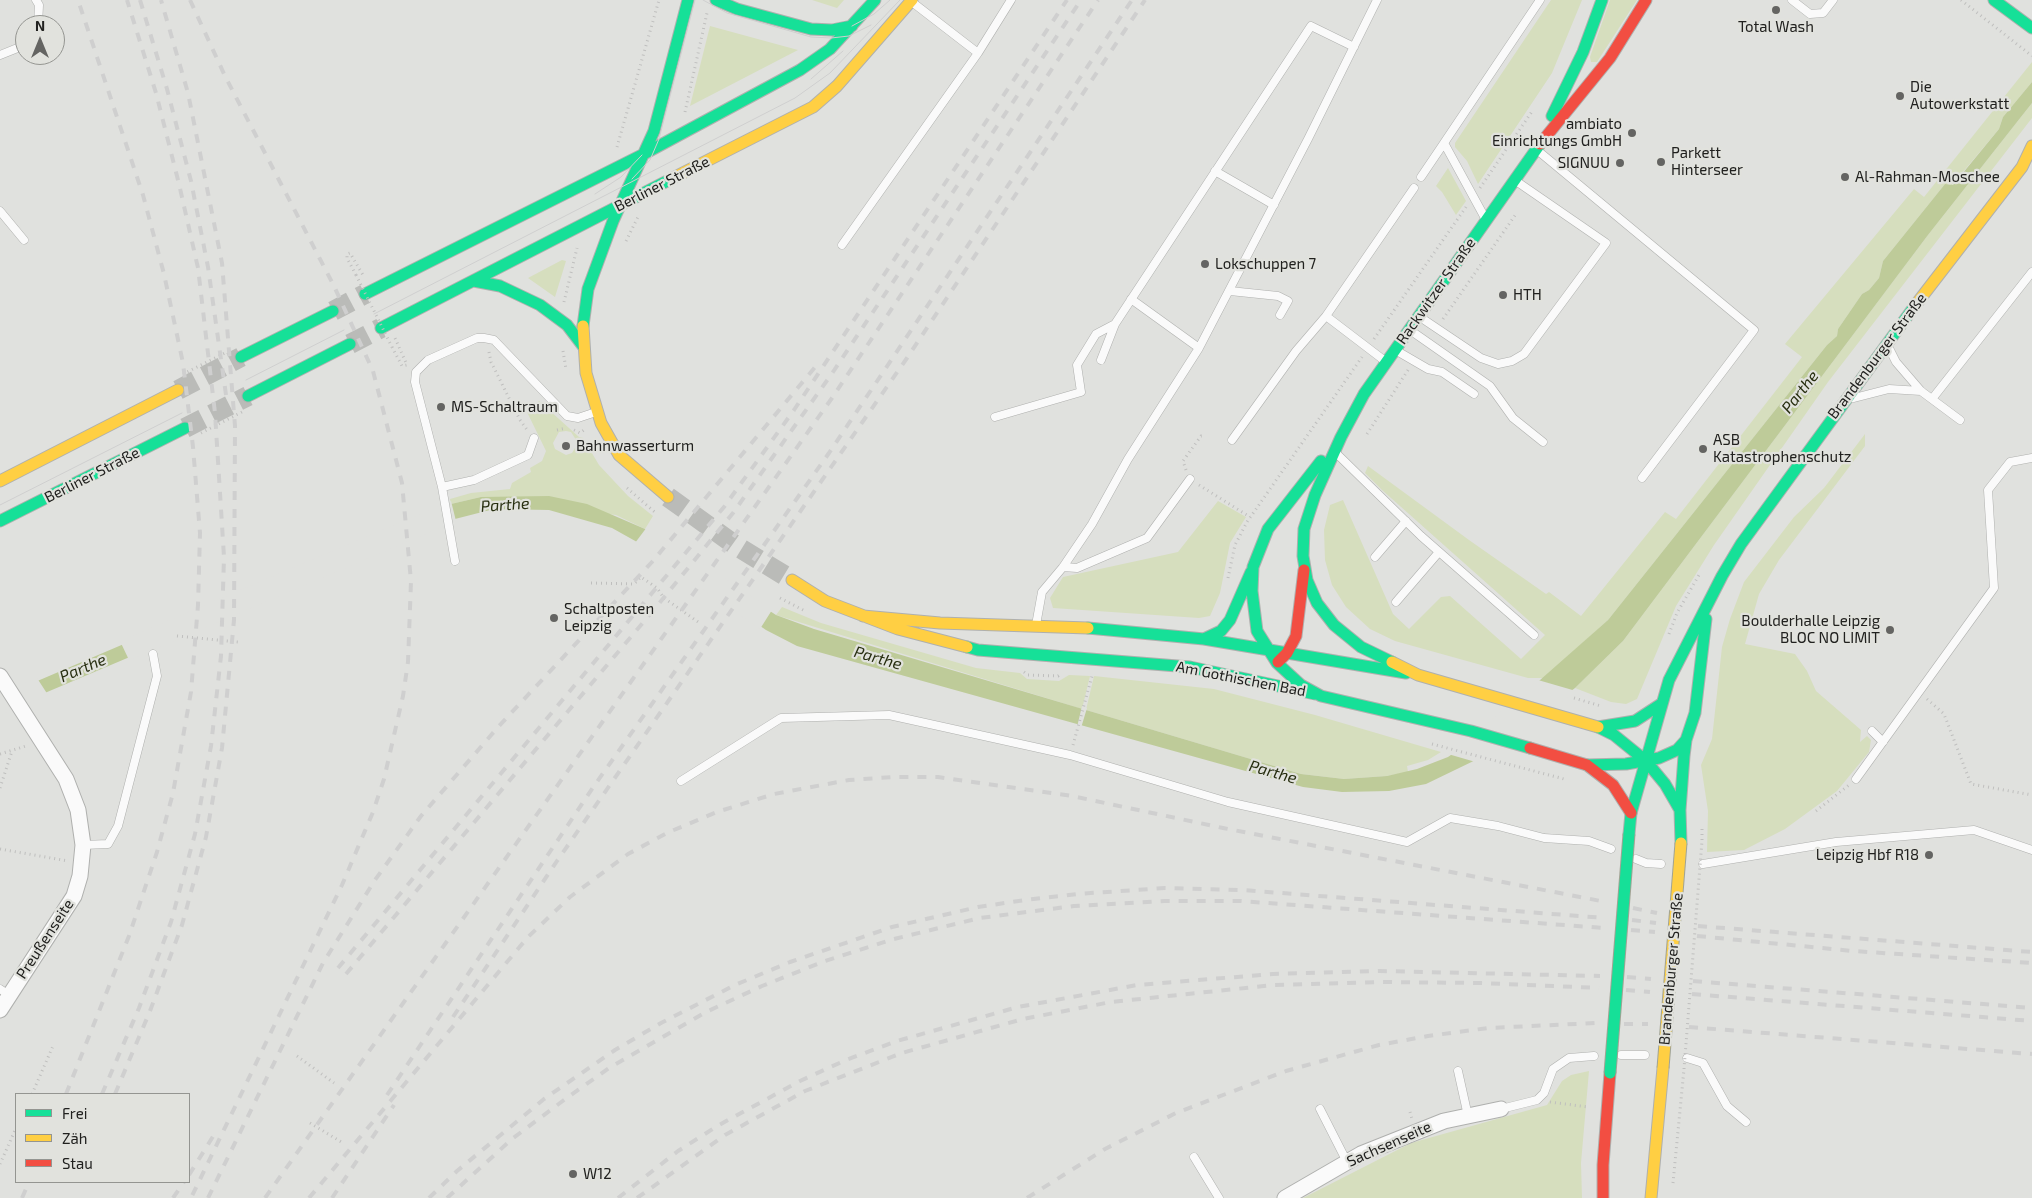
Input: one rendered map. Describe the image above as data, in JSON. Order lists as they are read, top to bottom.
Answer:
{
  "streets": {
    "main road": [
      "Berliner Straße",
      "Rackwitzer Straße",
      "Brandenburger Straße",
      "Am Gothischen Bad"
    ],
    "street": ["Preußenseite", "Sachsenseite"]
  },
  "crossings": [
    ["Rackwitzer Straße", "Am Gothischen Bad"],
    ["Brandenburger Straße", "Am Gothischen Bad"]
  ],
  "water": ["Parthe"],
  "places": [
    "Total Wash",
    "Die Autowerkstatt",
    "ambiato Einrichtungs GmbH",
    "Parkett Hinterseer",
    "SIGNUU",
    "Al-Rahman-Moschee",
    "Lokschuppen 7",
    "HTH",
    "MS-Schaltraum",
    "Bahnwasserturm",
    "ASB Katastrophenschutz",
    "Schaltposten Leipzig",
    "Boulderhalle Leipzig BLOC NO LIMIT",
    "Leipzig Hbf R18",
    "W12"
  ],
  "legend": ["Frei", "Zäh", "Stau"],
  "north": "top"
}
